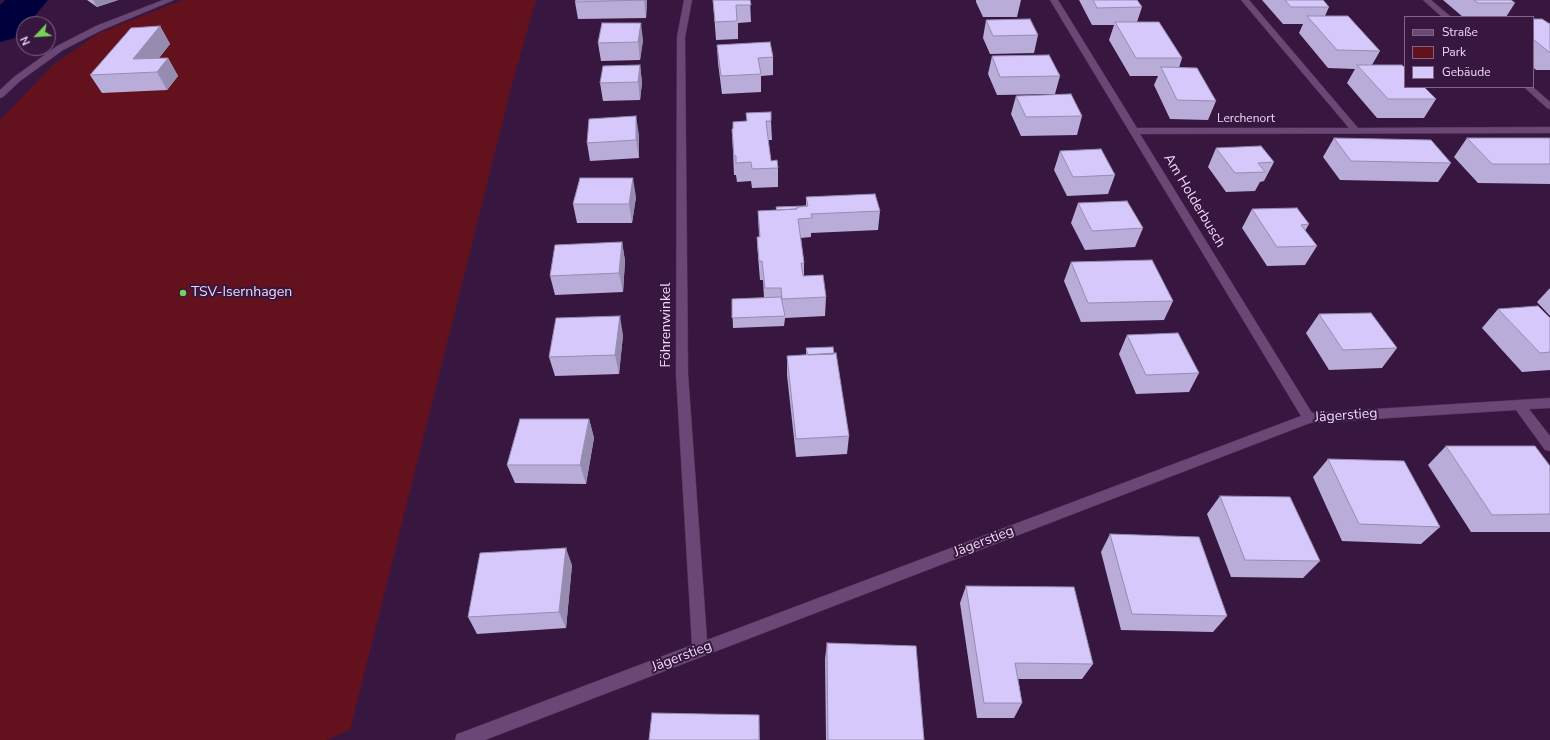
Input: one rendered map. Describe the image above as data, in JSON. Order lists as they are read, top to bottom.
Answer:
{
  "streets": {
    "street": [
      "Lerchenort",
      "Am Holderbusch",
      "Föhrenwinkel",
      "Jägerstieg"
    ]
  },
  "crossings": [
    ["Lerchenort", "Am Holderbusch"],
    ["Am Holderbusch", "Jägerstieg"],
    ["Föhrenwinkel", "Jägerstieg"]
  ],
  "places": ["TSV-Isernhagen"],
  "legend": ["Straße", "Park", "Gebäude"],
  "north": "bottom left"
}
